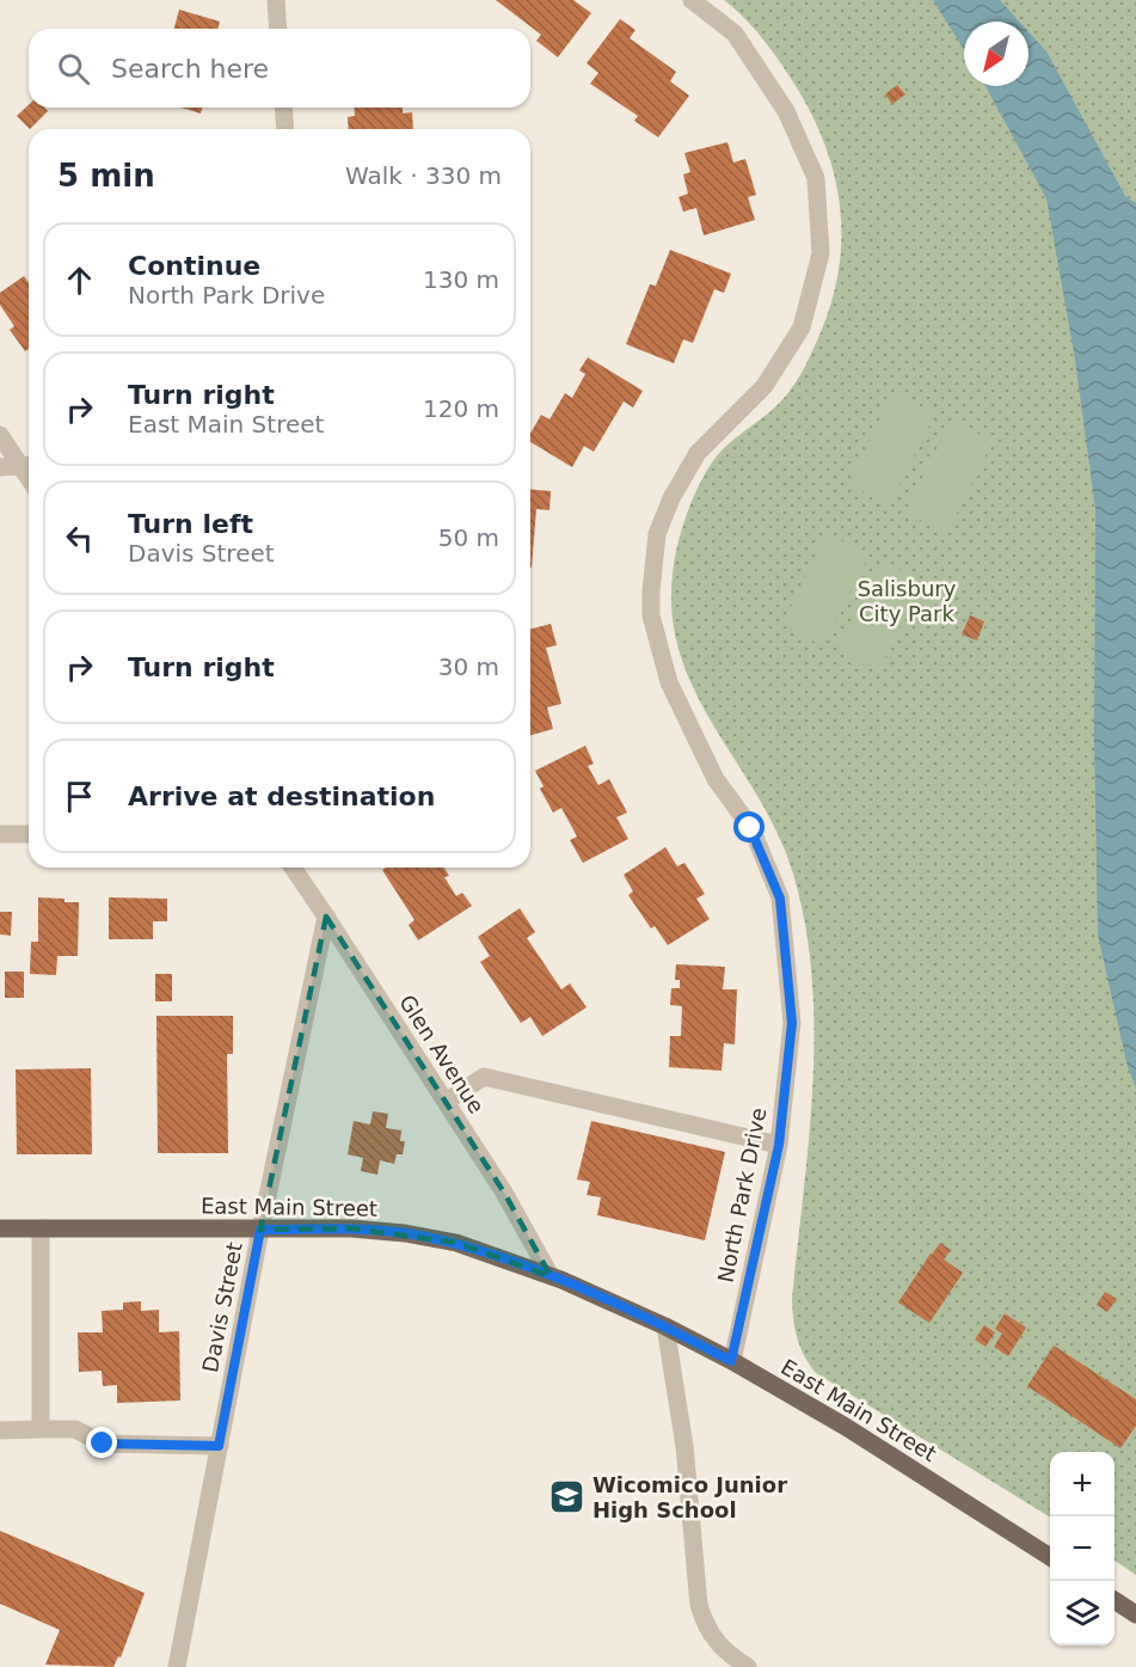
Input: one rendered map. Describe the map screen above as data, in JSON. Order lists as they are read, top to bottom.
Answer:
{
  "streets": {
    "main road": ["East Main Street"],
    "street": ["Glen Avenue", "North Park Drive", "Davis Street"]
  },
  "crossings": [
    ["Glen Avenue", "East Main Street"],
    ["Glen Avenue", "Davis Street"],
    ["North Park Drive", "East Main Street"],
    ["East Main Street", "Davis Street"]
  ],
  "parks": ["Salisbury City Park"],
  "places": {
    "school or university": ["Wicomico Junior High School"]
  },
  "north": "bottom left",
  "page": {
    "search": "Search here",
    "heading": ["5 min", "Walk · 330 m"],
    "list": [
      ["Continue", "North Park Drive", "130 m"],
      ["Turn right", "East Main Street", "120 m"],
      ["Turn left", "Davis Street", "50 m"],
      ["Turn right", "30 m"],
      "Arrive at destination"
    ],
    "map_buttons": ["+", "−"]
  }
}
